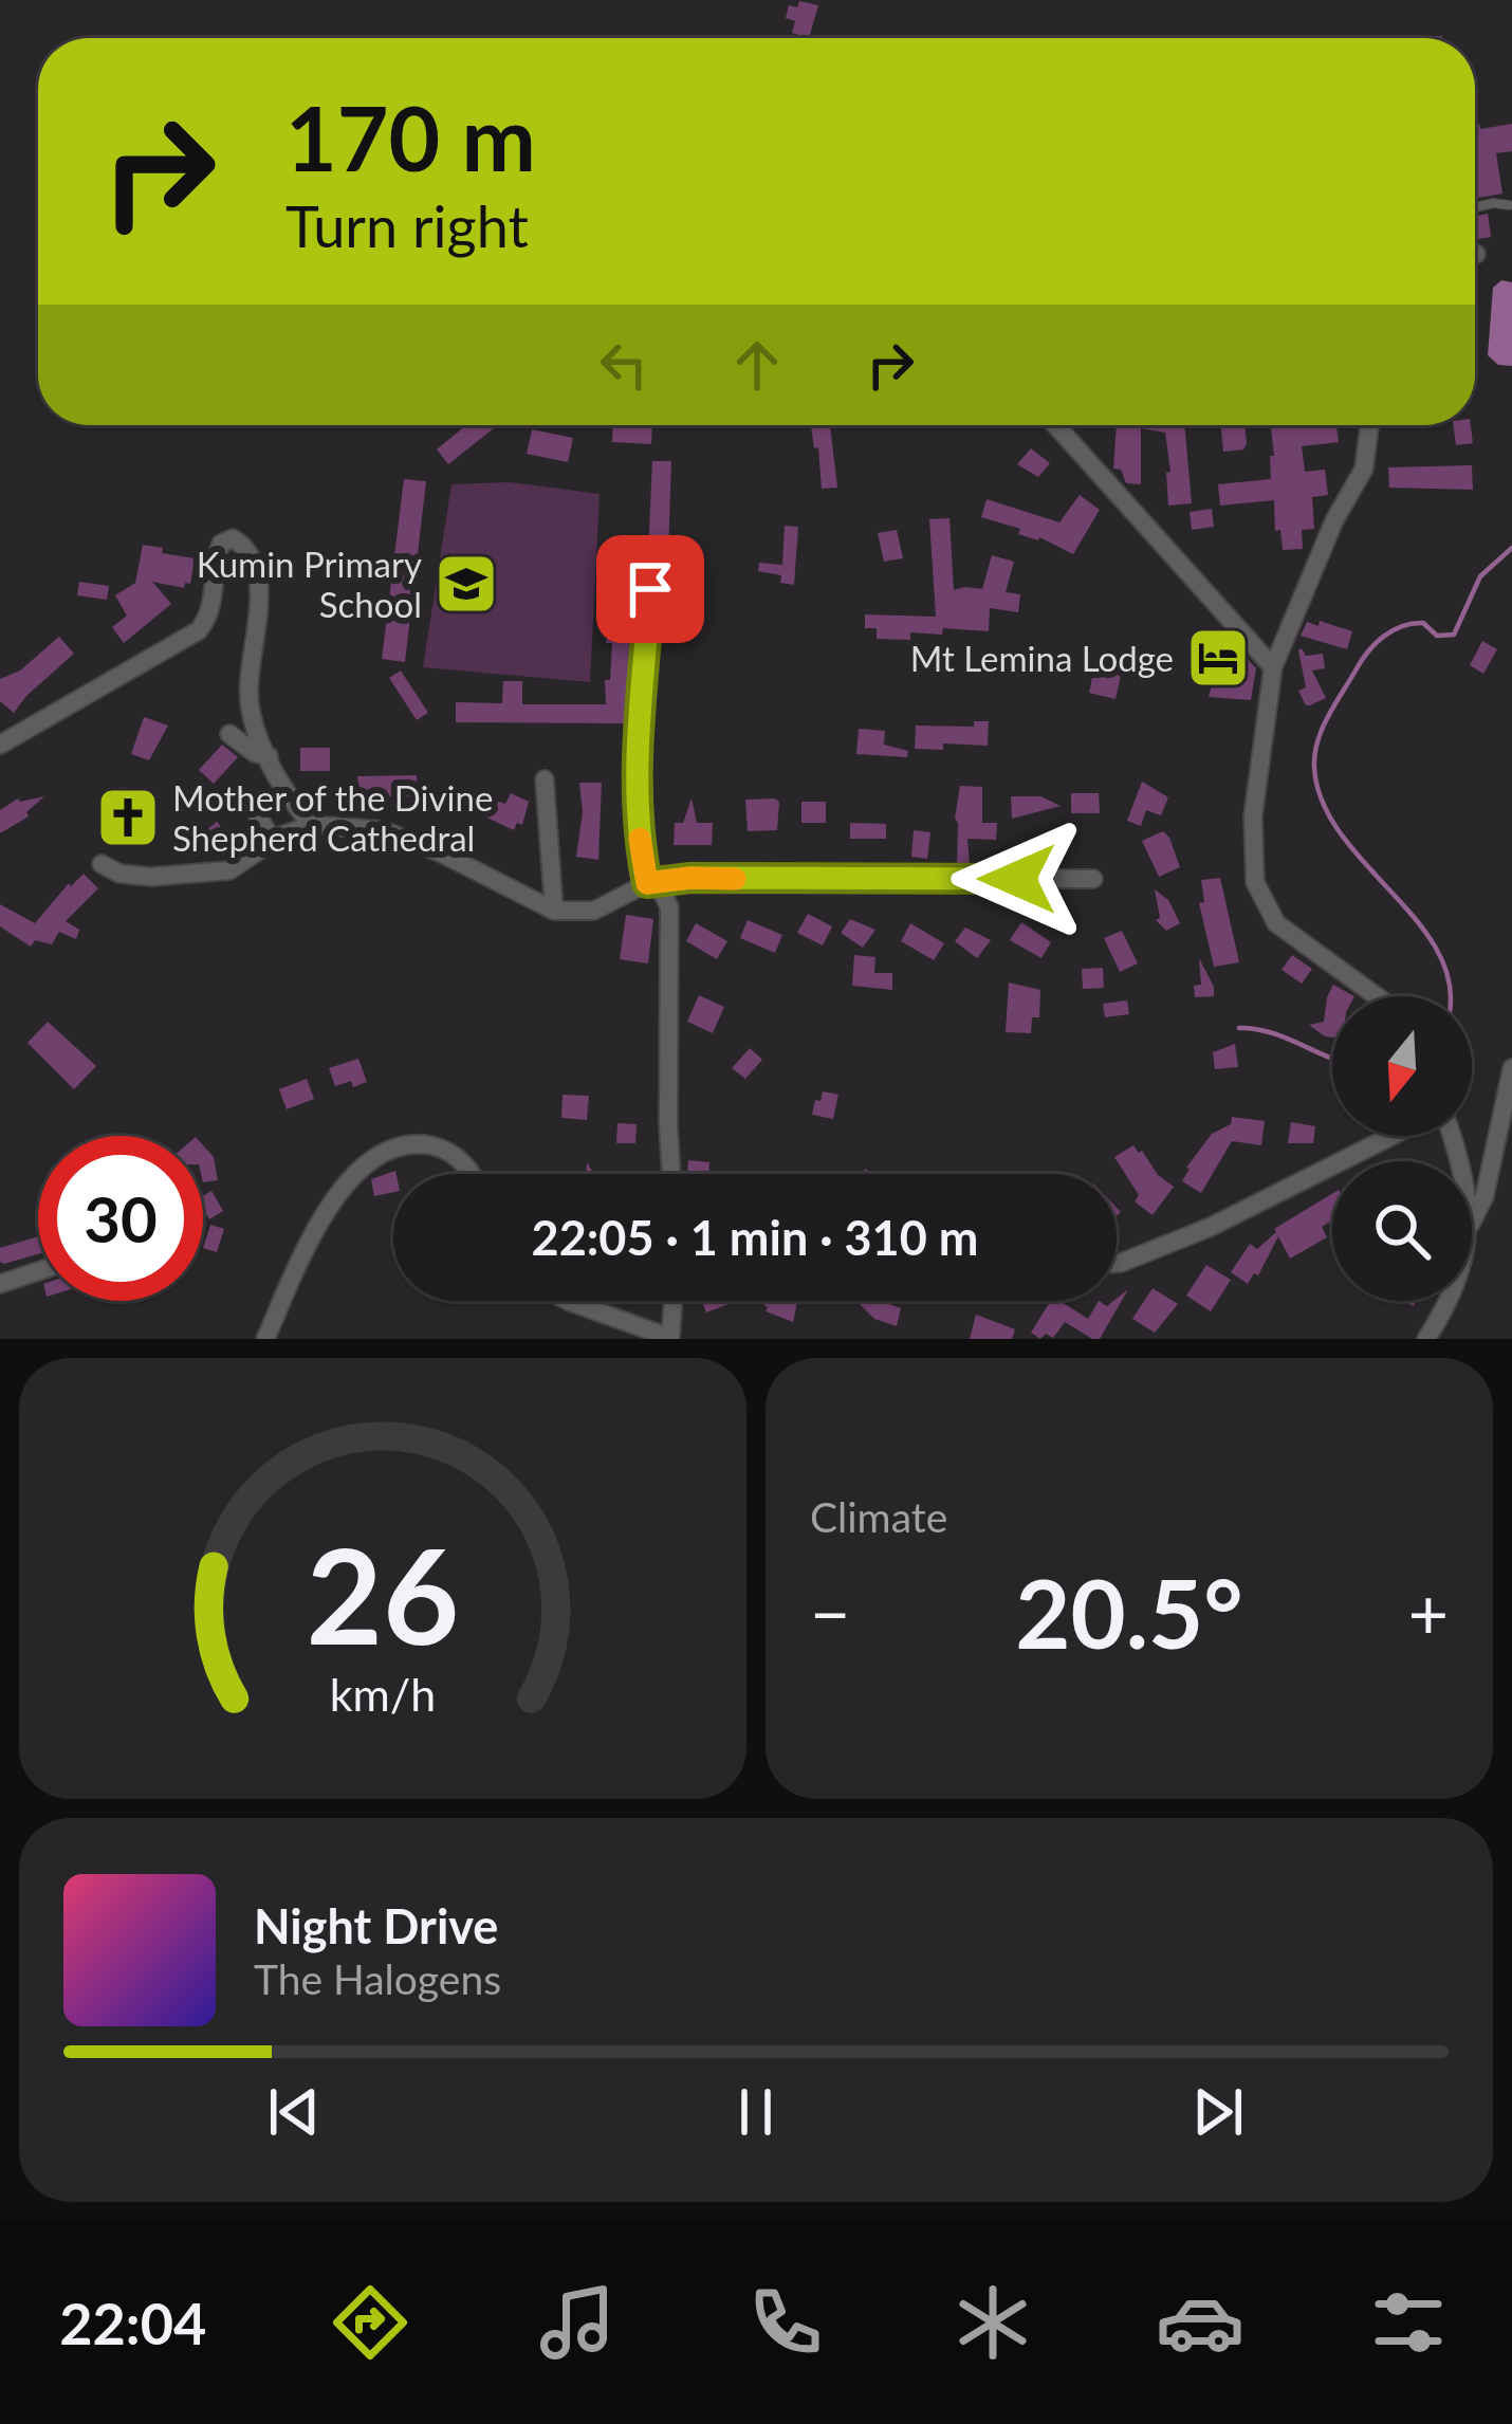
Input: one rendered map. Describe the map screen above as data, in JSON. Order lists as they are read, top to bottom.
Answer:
{
  "places": {
    "school or university": ["Kumin Primary School"],
    "hotel": ["Mt Lemina Lodge"],
    "church": ["Mother of the Divine Shepherd Cathedral"]
  },
  "north": "bottom",
  "page": {
    "turn": ["170 m", "Turn right"],
    "limit": "30",
    "trip": "22:05 · 1 min · 310 m",
    "tile": "Climate",
    "heat": ["−", "20.5°", "+"],
    "song": ["Night Drive", "The Halogens"],
    "tabs": "22:04",
    "gauge": ["26", "km/h"]
  }
}
